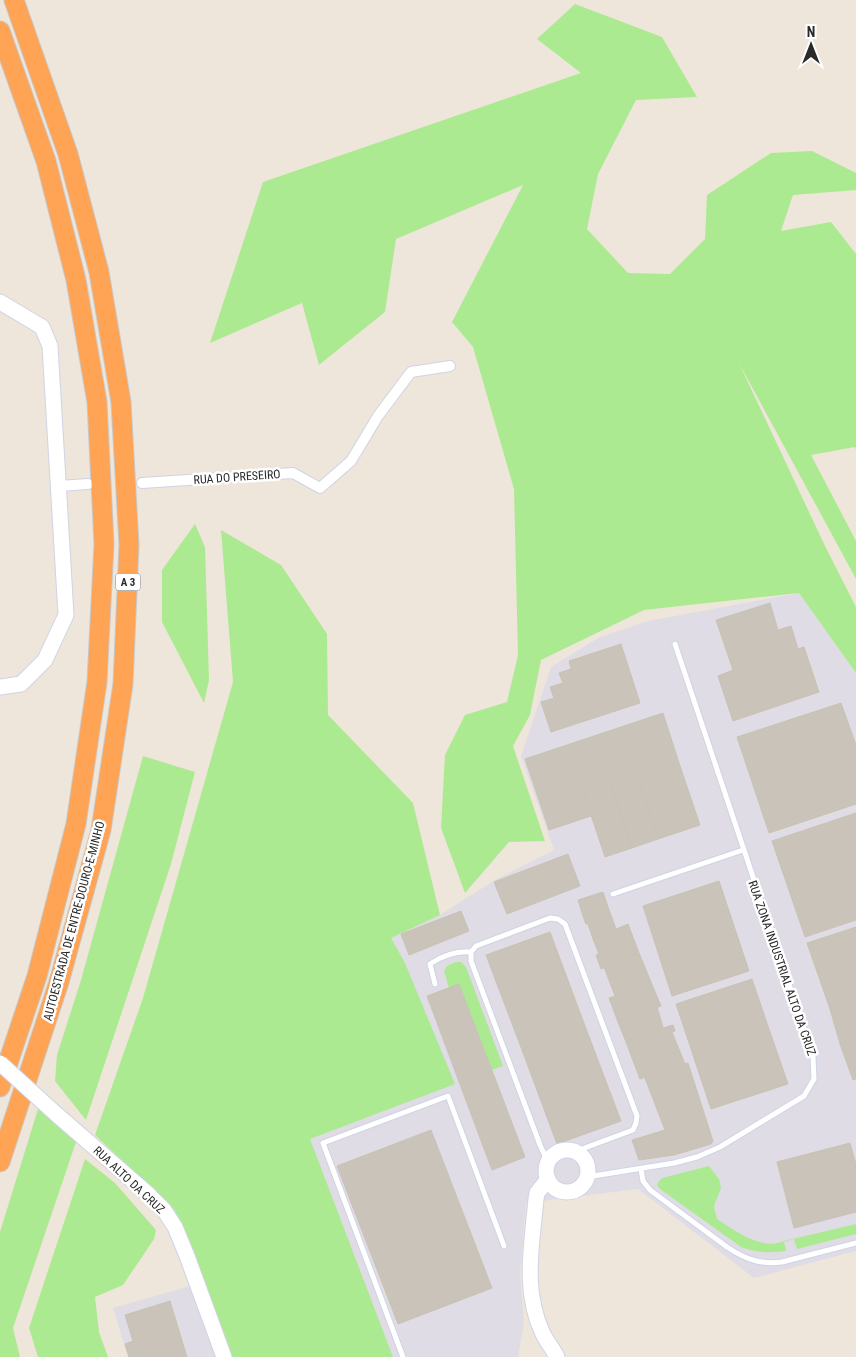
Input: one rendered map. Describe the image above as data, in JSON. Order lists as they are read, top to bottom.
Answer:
{
  "streets": {
    "highway": ["A 3", "AUTOESTRADA DE ENTRE-DOURO-E-MINHO"],
    "street": ["RUA DO PRESEIRO", "RUA ALTO DA CRUZ"],
    "lane": ["RUA ZONA INDUSTRIAL ALTO DA CRUZ"]
  },
  "north": "top"
}
